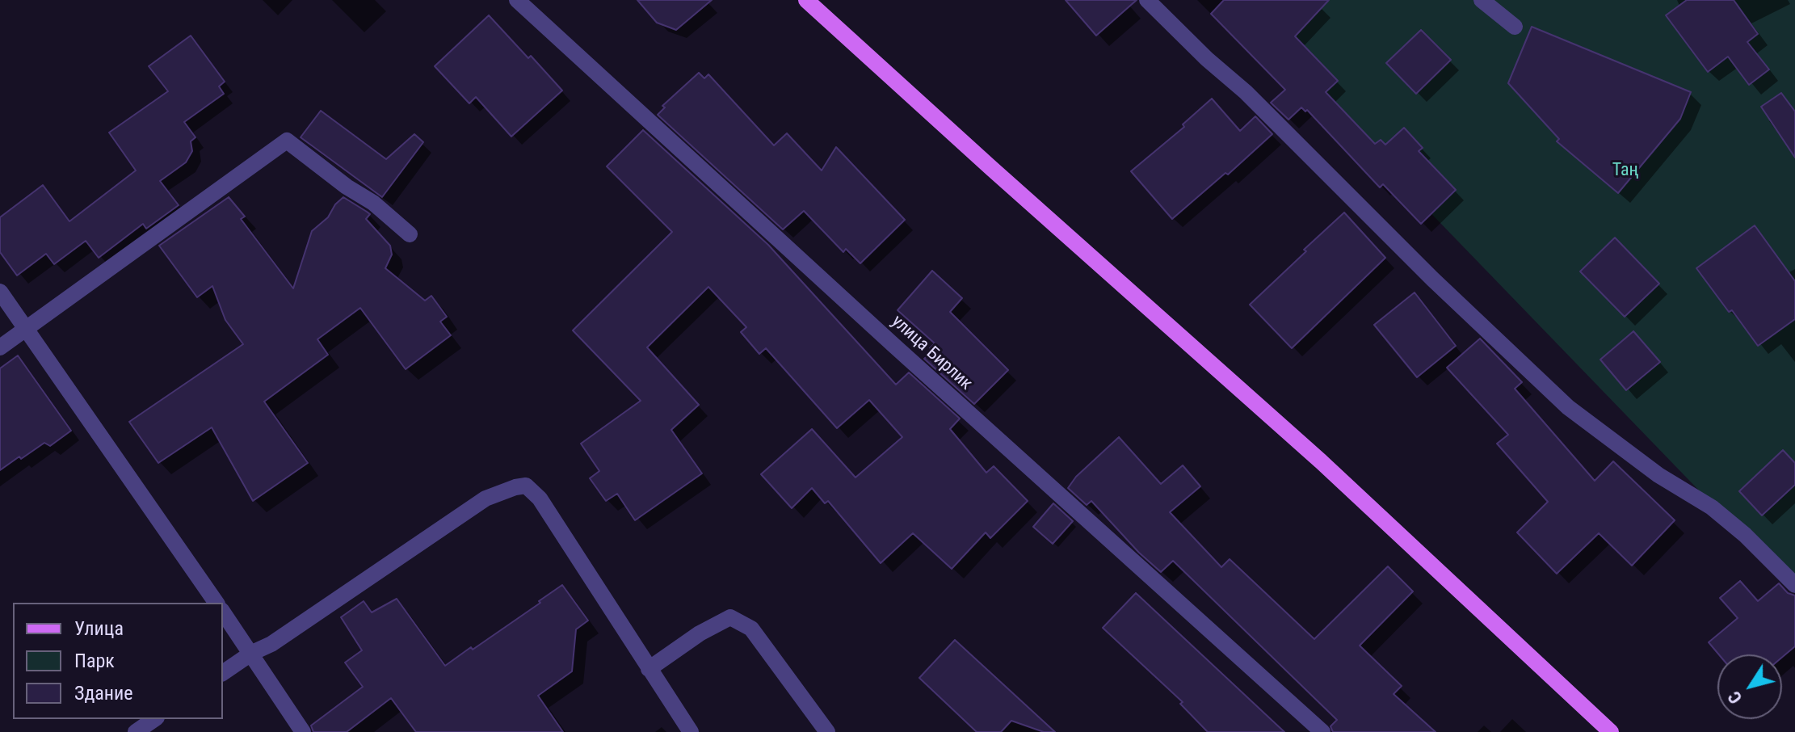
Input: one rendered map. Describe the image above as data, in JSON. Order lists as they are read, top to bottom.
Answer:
{
  "streets": {
    "street": ["улица Бирлик"]
  },
  "parks": ["Таң"],
  "legend": ["Улица", "Парк", "Здание"],
  "north": "bottom left"
}
